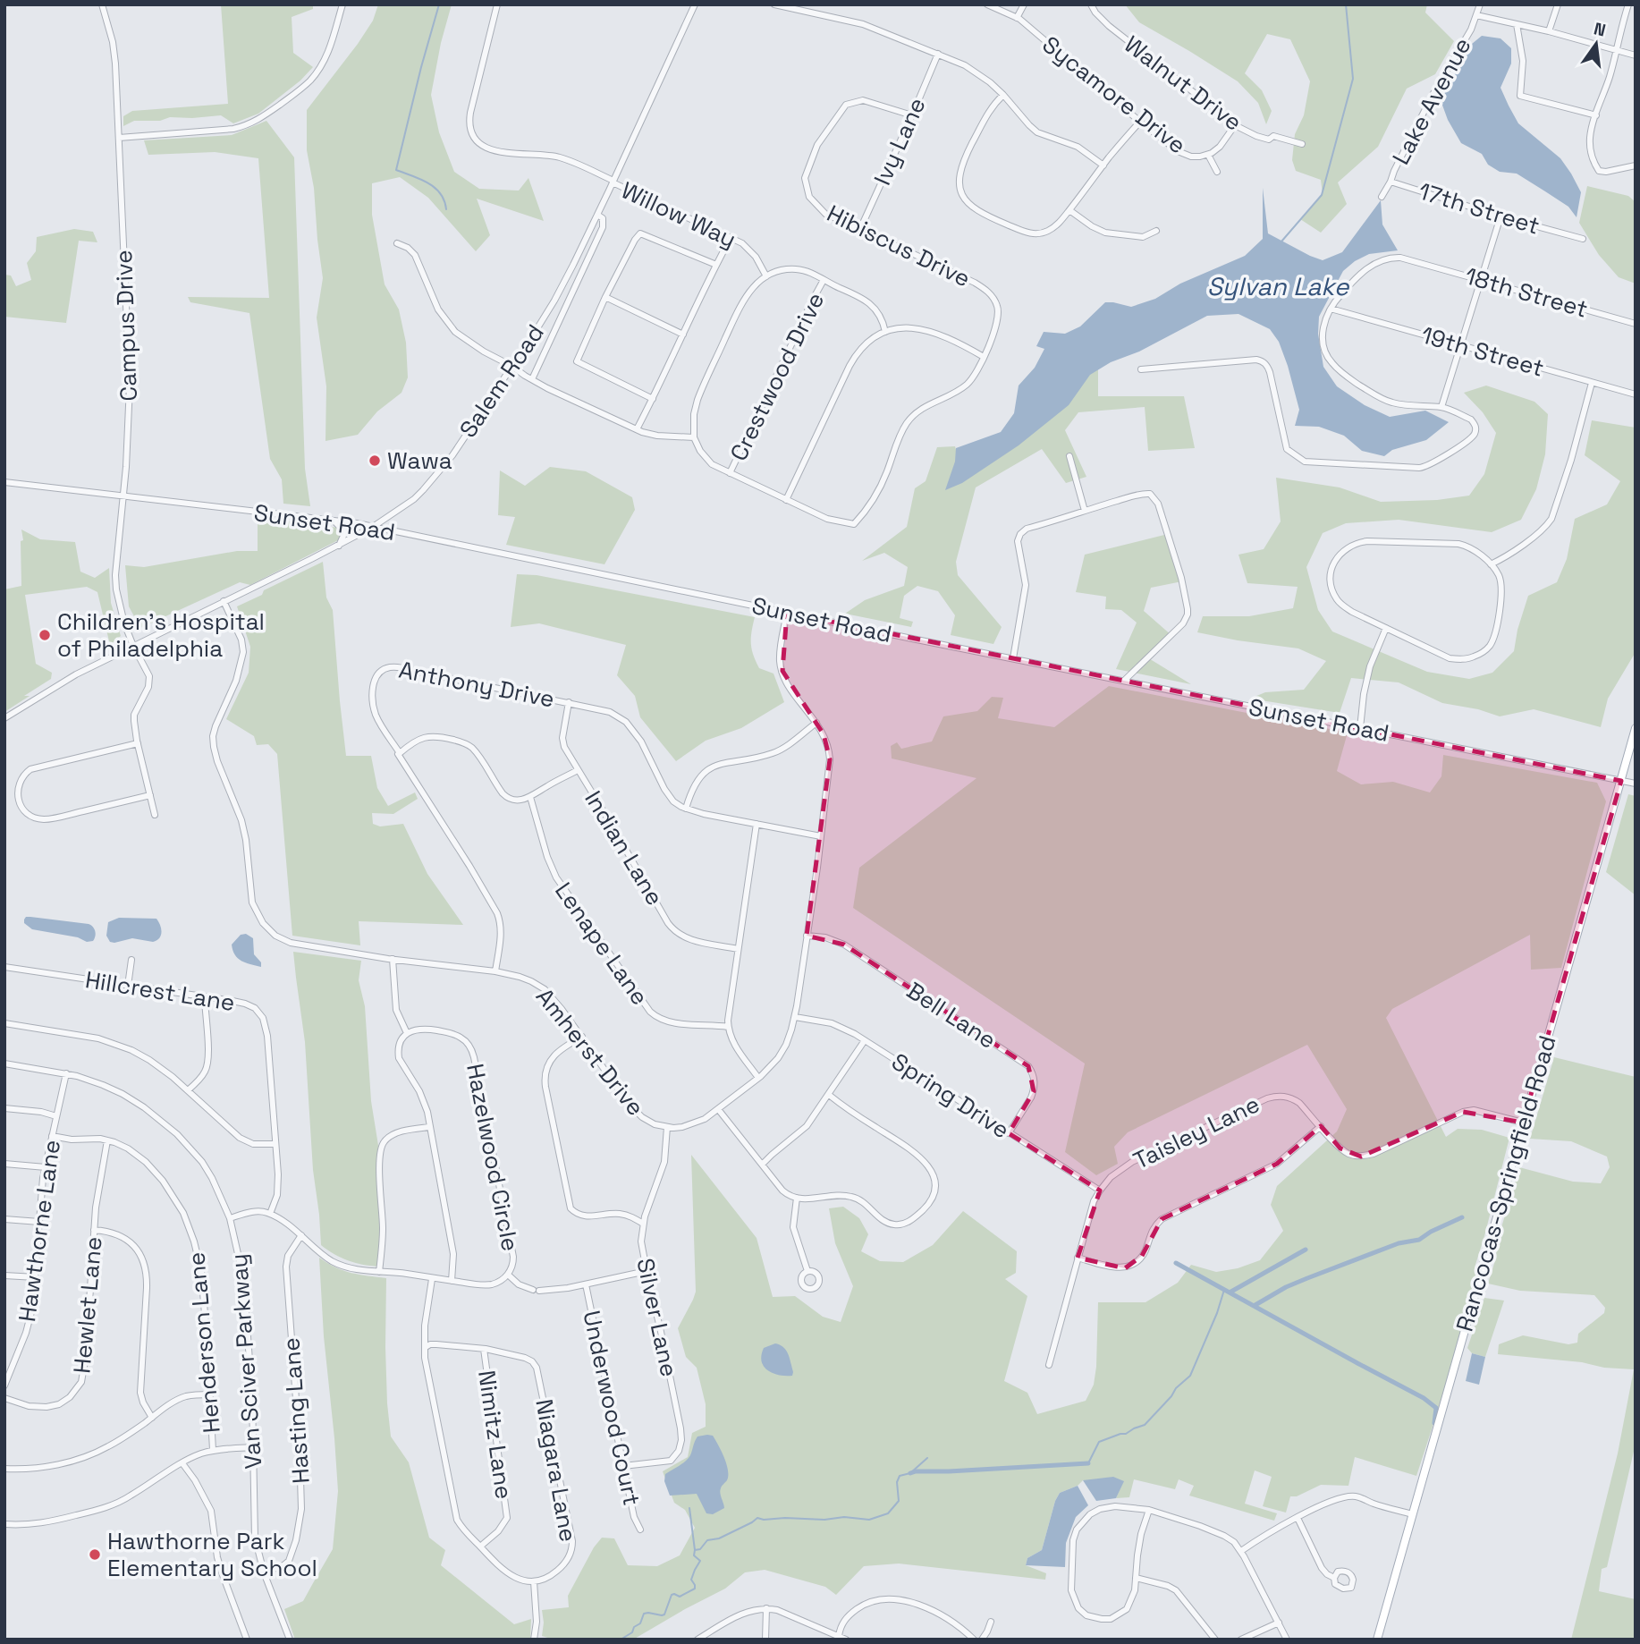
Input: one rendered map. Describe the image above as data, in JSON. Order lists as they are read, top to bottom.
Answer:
{
  "streets": {
    "main road": ["Rancocas-Springfield Road"],
    "street": [
      "Walnut Drive",
      "Sycamore Drive",
      "Lake Avenue",
      "Ivy Lane",
      "17th Street",
      "Willow Way",
      "Hibiscus Drive",
      "18th Street",
      "Campus Drive",
      "19th Street",
      "Crestwood Drive",
      "Salem Road",
      "Sunset Road",
      "Anthony Drive",
      "Indian Lane",
      "Lenape Lane",
      "Hillcrest Lane",
      "Bell Lane",
      "Amherst Drive",
      "Spring Drive",
      "Taisley Lane",
      "Hazelwood Circle",
      "Hawthorne Lane",
      "Hewlet Lane",
      "Silver Lane",
      "Henderson Lane",
      "Van Sciver Parkway",
      "Underwood Court",
      "Hasting Lane",
      "Nimitz Lane",
      "Niagara Lane"
    ]
  },
  "crossings": [
    ["Walnut Drive", "Sycamore Drive"],
    ["Lake Avenue", "17th Street"],
    ["Ivy Lane", "Hibiscus Drive"],
    ["Willow Way", "Salem Road"],
    ["18th Street", "19th Street"],
    ["Campus Drive", "Salem Road"],
    ["Campus Drive", "Sunset Road"],
    ["Salem Road", "Sunset Road"],
    ["Salem Road", "Amherst Drive"],
    ["Sunset Road", "Amherst Drive"],
    ["Sunset Road", "Rancocas-Springfield Road"],
    ["Anthony Drive", "Indian Lane"],
    ["Anthony Drive", "Amherst Drive"],
    ["Hillcrest Lane", "Hazelwood Circle"],
    ["Bell Lane", "Amherst Drive"],
    ["Bell Lane", "Spring Drive"],
    ["Amherst Drive", "Spring Drive"],
    ["Amherst Drive", "Silver Lane"],
    ["Spring Drive", "Taisley Lane"],
    ["Taisley Lane", "Rancocas-Springfield Road"],
    ["Hazelwood Circle", "Hasting Lane"],
    ["Hawthorne Lane", "Henderson Lane"],
    ["Hawthorne Lane", "Van Sciver Parkway"],
    ["Hewlet Lane", "Henderson Lane"],
    ["Silver Lane", "Underwood Court"],
    ["Van Sciver Parkway", "Hasting Lane"],
    ["Nimitz Lane", "Niagara Lane"]
  ],
  "water": ["Sylvan Lake"],
  "places": ["Wawa", "Children's Hospital of Philadelphia", "Hawthorne Park Elementary School"],
  "north": "top"
}
